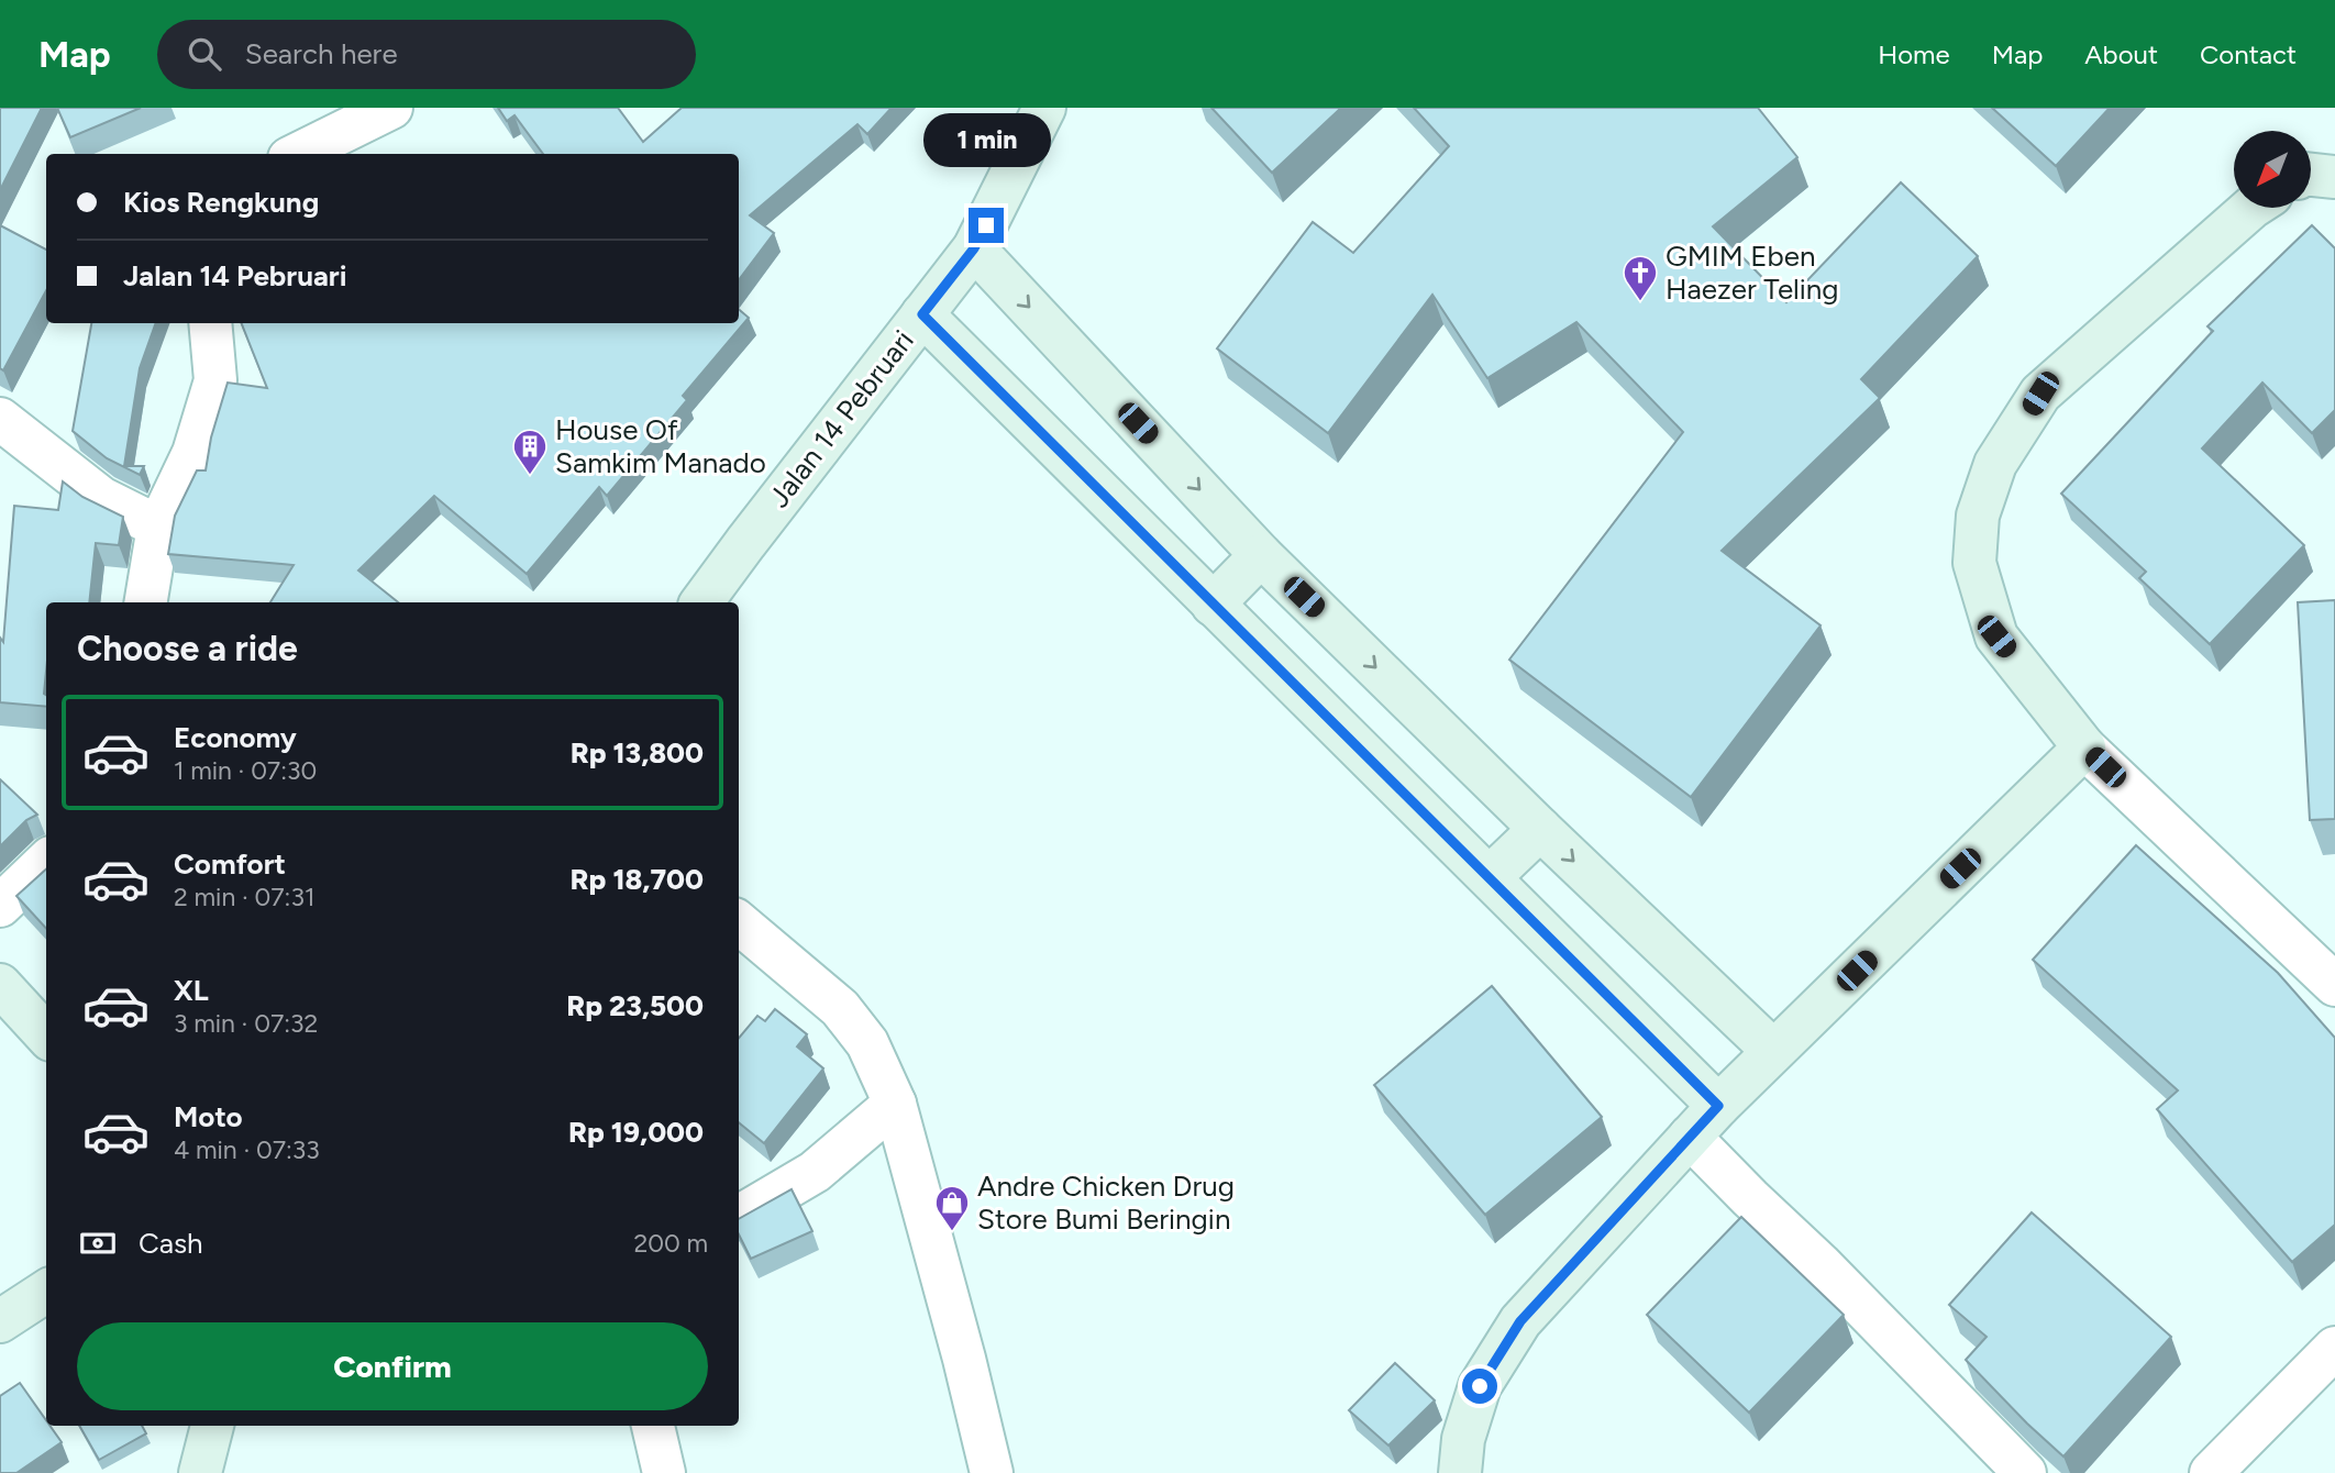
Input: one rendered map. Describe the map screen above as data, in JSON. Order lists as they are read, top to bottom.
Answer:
{
  "streets": {
    "street": ["Jalan 14 Pebruari"]
  },
  "places": {
    "church": ["GMIM Eben Haezer Teling"],
    "building": ["House Of Samkim Manado"],
    "shop": ["Andre Chicken Drug Store Bumi Beringin"]
  },
  "north": "bottom left",
  "page": {
    "header": "Map",
    "search": "Search here",
    "nav": [
      "Home",
      "Map",
      "About",
      "Contact"
    ],
    "bubble": "1 min",
    "banner": ["Kios Rengkung", "Jalan 14 Pebruari"],
    "heading": "Choose a ride",
    "list": [
      {
        "name": "Economy",
        "note": "1 min · 07:30",
        "value": "Rp 13,800"
      },
      {
        "name": "Comfort",
        "note": "2 min · 07:31",
        "value": "Rp 18,700"
      },
      {
        "name": "XL",
        "note": "3 min · 07:32",
        "value": "Rp 23,500"
      },
      {
        "name": "Moto",
        "note": "4 min · 07:33",
        "value": "Rp 19,000"
      }
    ],
    "pay": ["Cash", "200 m"],
    "buttons": "Confirm"
  }
}
